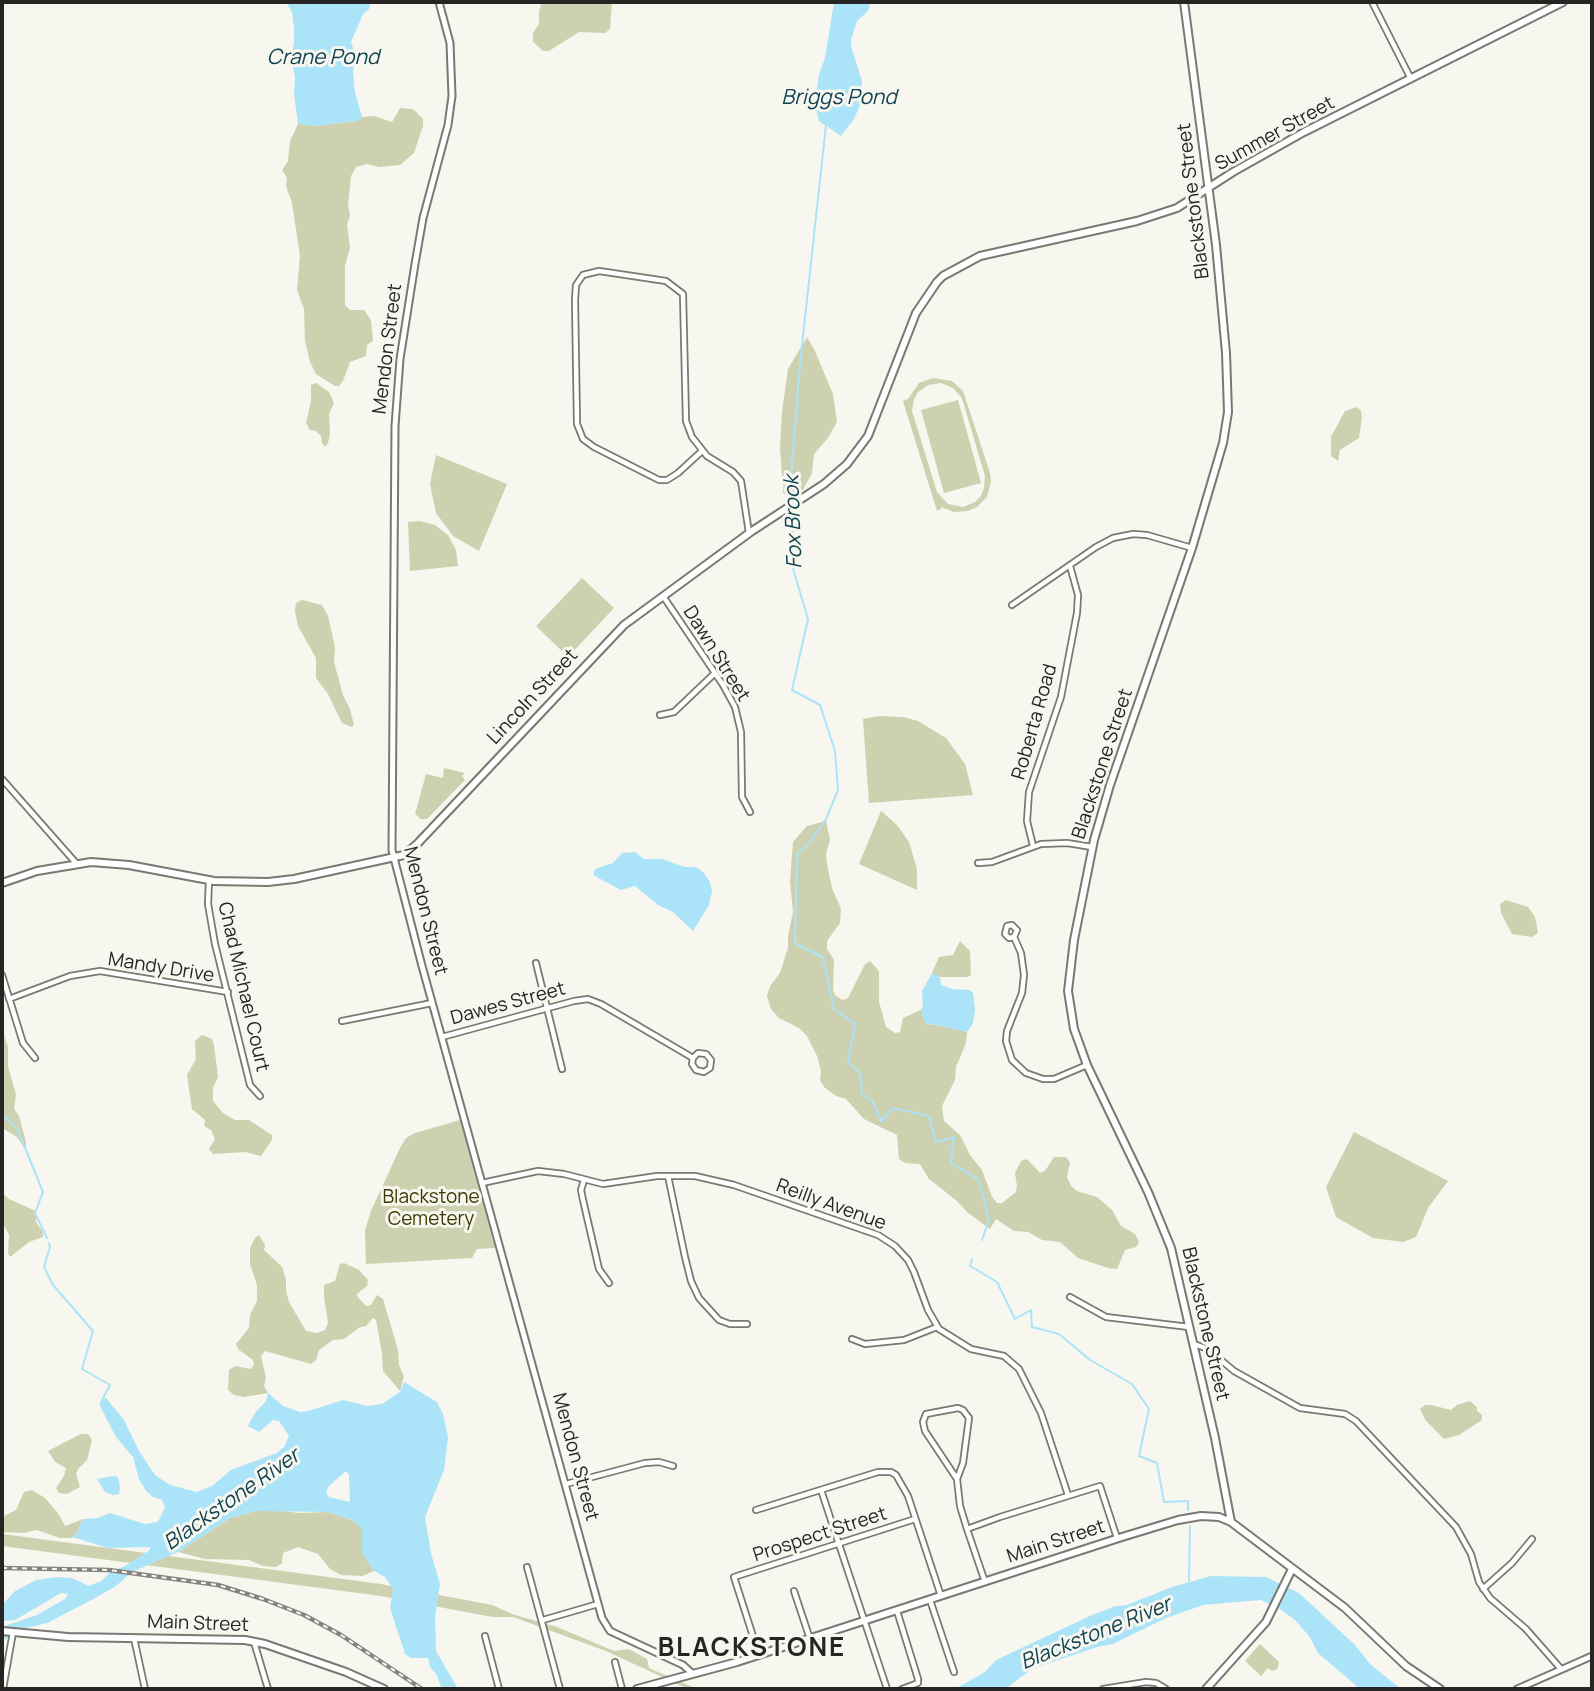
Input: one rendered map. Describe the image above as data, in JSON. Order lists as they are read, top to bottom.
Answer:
{
  "streets": {
    "main road": [
      "Summer Street",
      "Blackstone Street",
      "Lincoln Street",
      "Main Street"
    ],
    "street": [
      "Mendon Street",
      "Dawn Street",
      "Roberta Road",
      "Mandy Drive",
      "Chad Michael Court",
      "Dawes Street",
      "Reilly Avenue",
      "Prospect Street"
    ]
  },
  "crossings": [
    ["Summer Street", "Blackstone Street"],
    ["Summer Street", "Lincoln Street"],
    ["Blackstone Street", "Main Street"],
    ["Mendon Street", "Lincoln Street"],
    ["Mendon Street", "Dawes Street"],
    ["Mendon Street", "Reilly Avenue"],
    ["Mendon Street", "Main Street"],
    ["Dawn Street", "Lincoln Street"],
    ["Lincoln Street", "Chad Michael Court"],
    ["Mandy Drive", "Chad Michael Court"],
    ["Prospect Street", "Main Street"]
  ],
  "districts": ["BLACKSTONE"],
  "water": [
    "Crane Pond",
    "Briggs Pond",
    "Fox Brook",
    "Blackstone River"
  ],
  "parks": ["Blackstone Cemetery"]
}
